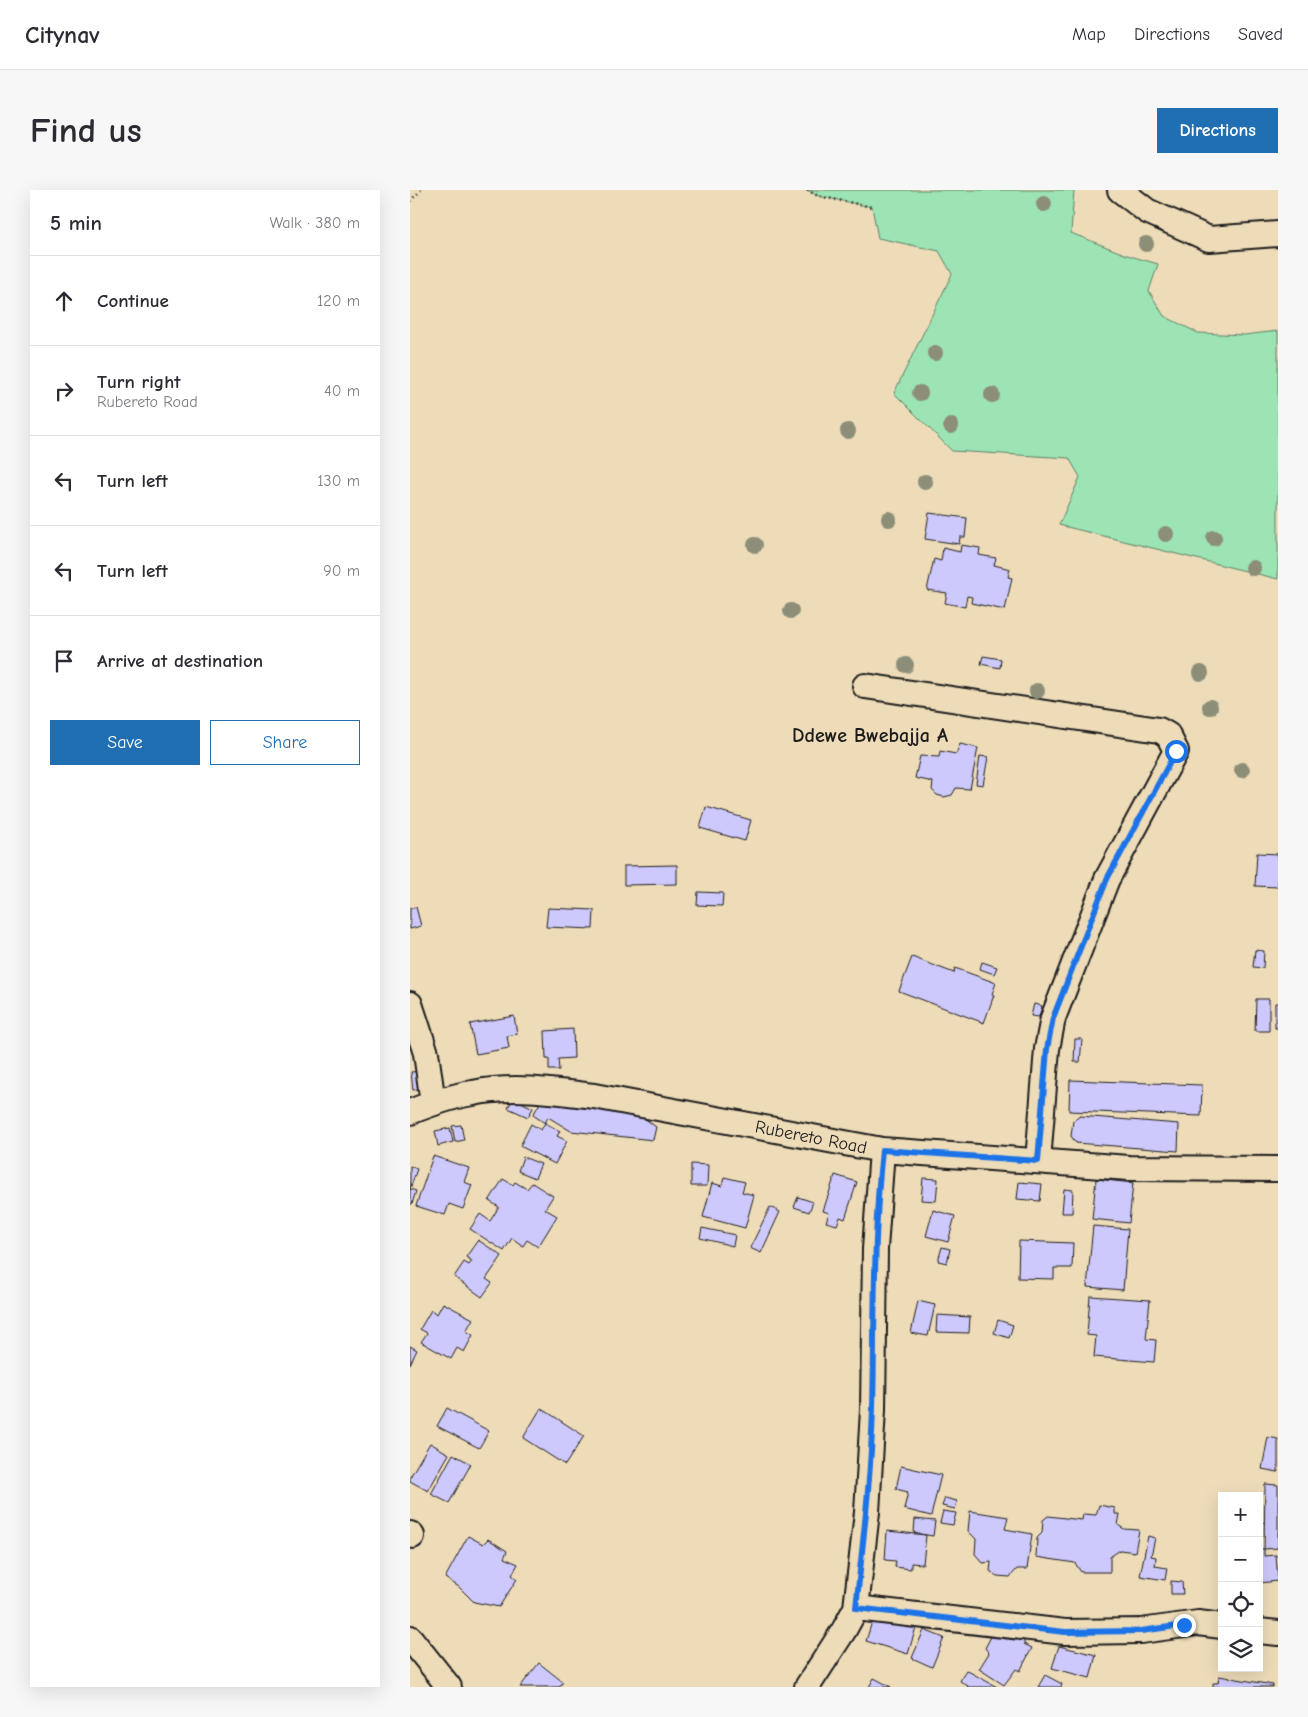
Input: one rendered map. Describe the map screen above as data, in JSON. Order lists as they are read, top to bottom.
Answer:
{
  "streets": {
    "street": ["Rubereto Road"]
  },
  "districts": ["Ddewe Bwebajja A"],
  "page": {
    "header": "Citynav",
    "nav": ["Map", "Directions", "Saved"],
    "buttons": [
      "Directions",
      ["Save", "Share"]
    ],
    "title": "Find us",
    "heading": ["5 min", "Walk · 380 m"],
    "list": [
      ["Continue", "120 m"],
      ["Turn right", "Rubereto Road", "40 m"],
      ["Turn left", "130 m"],
      ["Turn left", "90 m"],
      "Arrive at destination"
    ],
    "map_buttons": ["+", "−"]
  }
}
